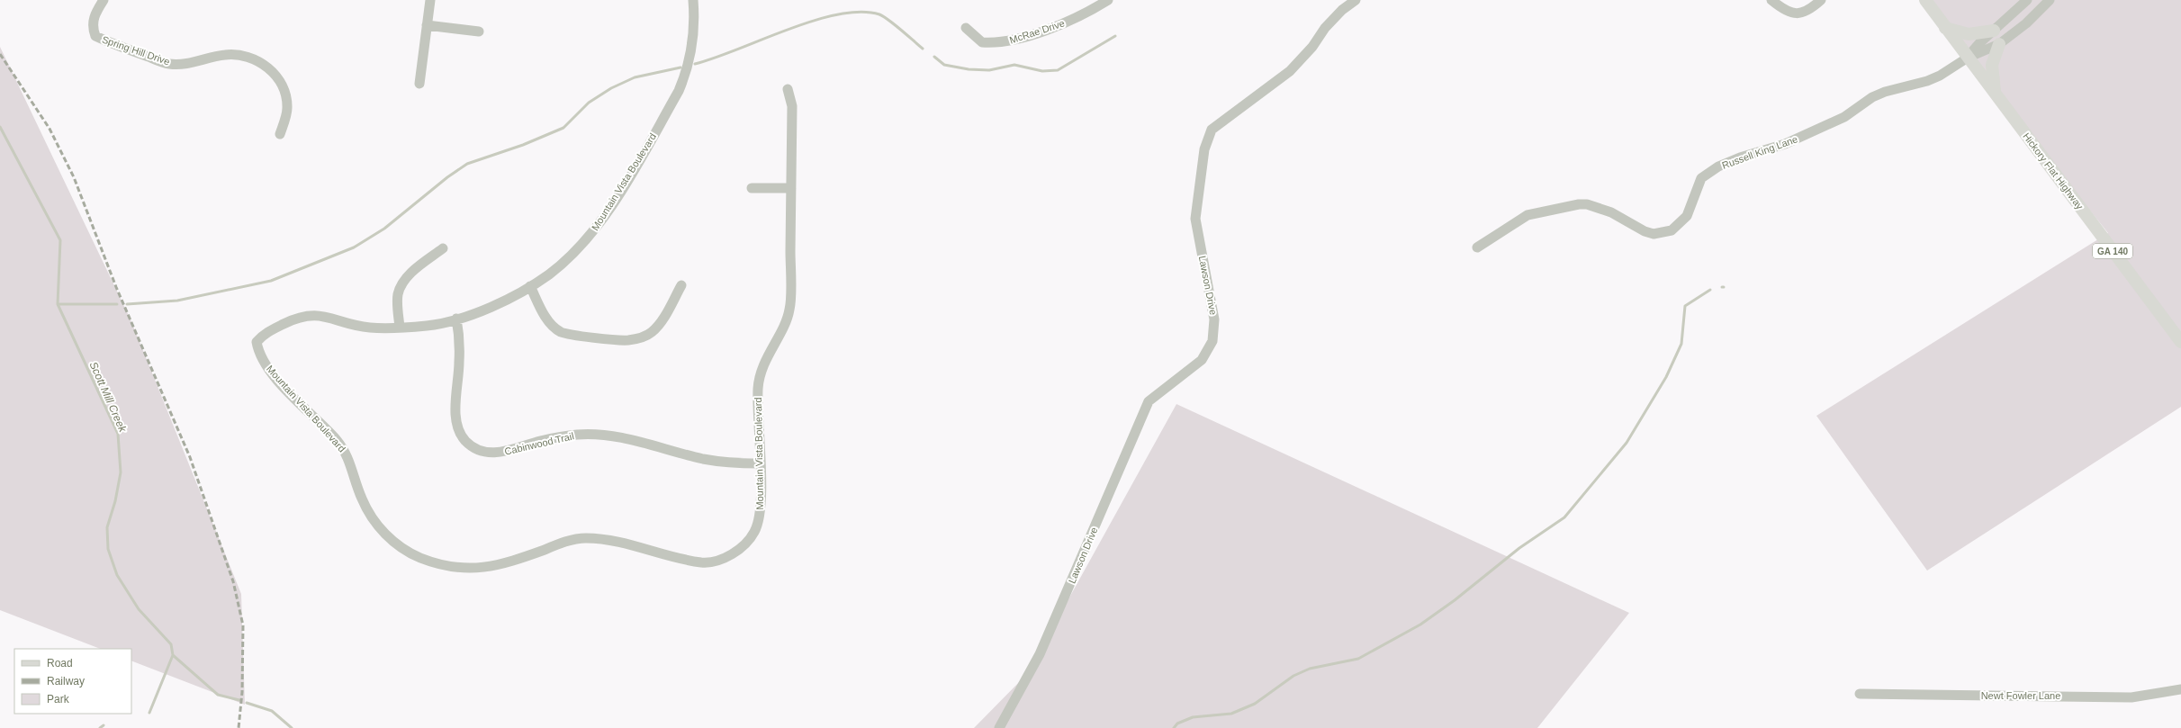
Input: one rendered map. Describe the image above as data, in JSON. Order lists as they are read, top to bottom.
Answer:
{
  "streets": {
    "main road": ["Hickory Flat Highway", "GA 140"],
    "street": [
      "McRae Drive",
      "Spring Hill Drive",
      "Russell King Lane",
      "Mountain Vista Boulevard",
      "Lawson Drive",
      "Cabinwood Trail",
      "Newt Fowler Lane"
    ]
  },
  "crossings": [
    ["Russell King Lane", "Hickory Flat Highway"],
    ["Mountain Vista Boulevard", "Cabinwood Trail"]
  ],
  "water": ["Scott Mill Creek"],
  "legend": ["Road", "Railway", "Park"]
}
